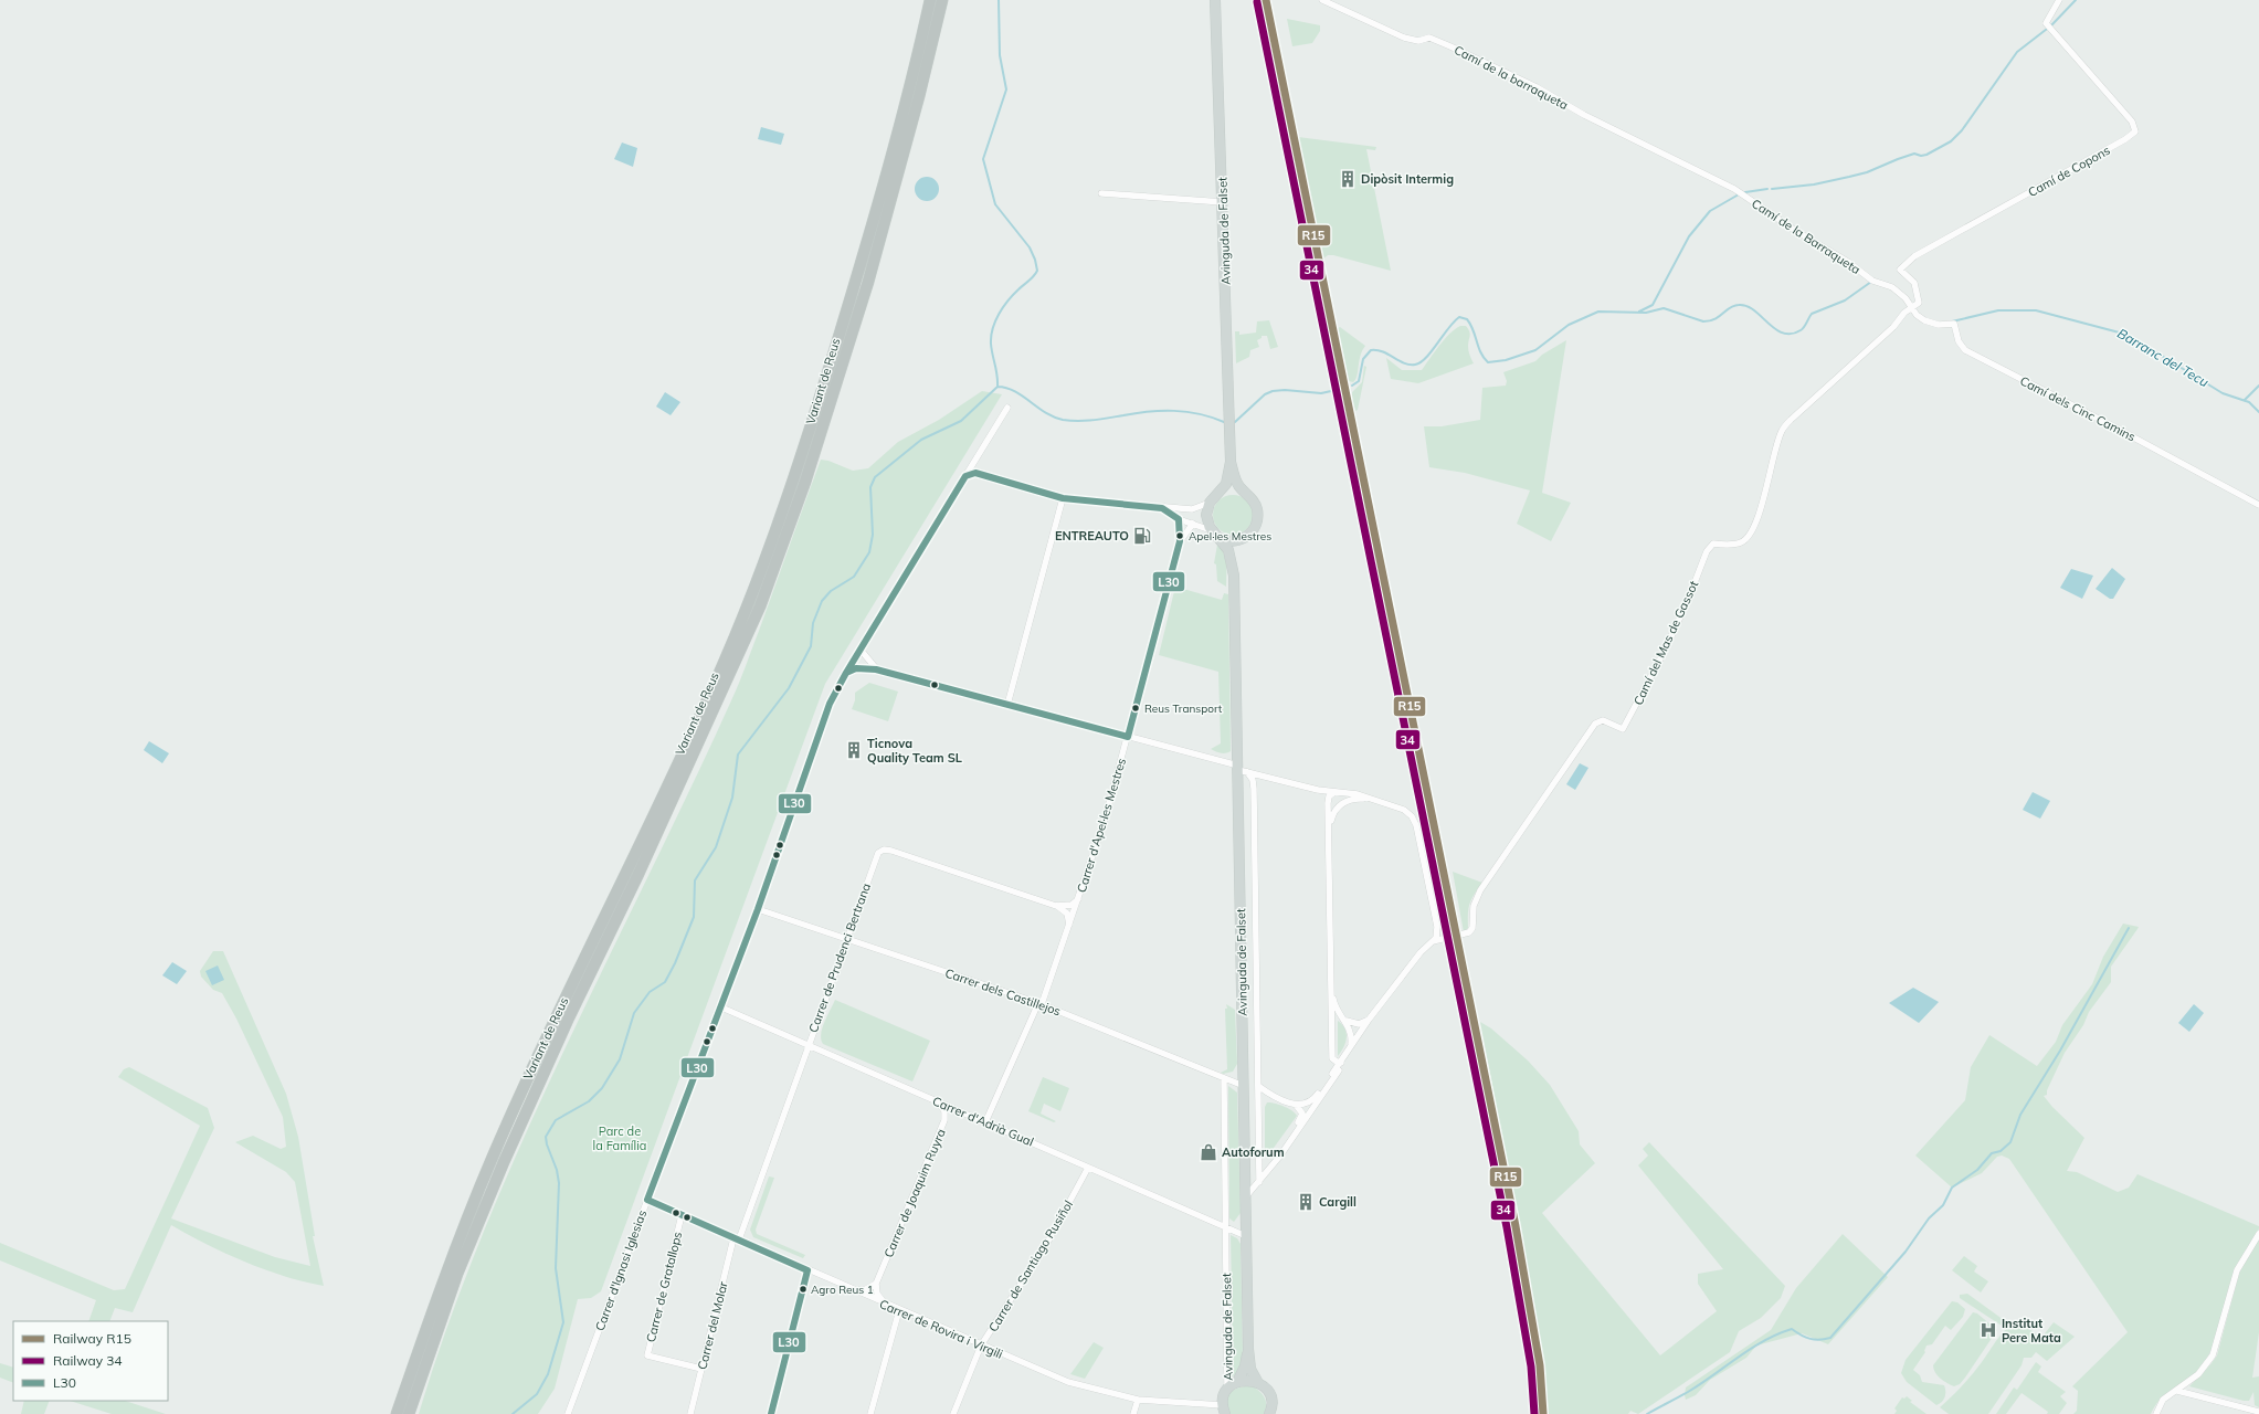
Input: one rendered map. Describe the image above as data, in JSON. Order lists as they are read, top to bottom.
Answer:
{
  "streets": {
    "highway": ["Variant de Reus"],
    "main road": ["Avinguda de Falset"],
    "street": [
      "Camí de la barraqueta",
      "Camí de Copons",
      "Camí de la Barraqueta",
      "Camí dels Cinc Camins",
      "Camí del Mas de Gassot",
      "Carrer d'Apel·les Mestres",
      "Carrer de Prudenci Bertrana",
      "Carrer dels Castillejos",
      "Carrer d'Adrià Gual",
      "Carrer de Joaquim Ruyra",
      "Carrer de Santiago Rusiñol",
      "Carrer d'Ignasi Iglesias",
      "Carrer de Gratallops",
      "Carrer del Molar",
      "Carrer de Rovira i Virgili"
    ]
  },
  "crossings": [
    ["Camí de la barraqueta", "Camí de la Barraqueta"],
    ["Camí de Copons", "Camí de la Barraqueta"],
    ["Camí de Copons", "Camí dels Cinc Camins"],
    ["Camí de Copons", "Camí del Mas de Gassot"],
    ["Avinguda de Falset", "Carrer dels Castillejos"],
    ["Avinguda de Falset", "Carrer d'Adrià Gual"],
    ["Camí de la Barraqueta", "Camí dels Cinc Camins"],
    ["Camí de la Barraqueta", "Camí del Mas de Gassot"],
    ["Camí dels Cinc Camins", "Camí del Mas de Gassot"],
    ["Carrer d'Apel·les Mestres", "Carrer dels Castillejos"],
    ["Carrer d'Apel·les Mestres", "Carrer d'Adrià Gual"],
    ["Carrer de Prudenci Bertrana", "Carrer dels Castillejos"],
    ["Carrer de Prudenci Bertrana", "Carrer d'Adrià Gual"],
    ["Carrer de Prudenci Bertrana", "Carrer del Molar"],
    ["Carrer de Prudenci Bertrana", "Carrer de Rovira i Virgili"],
    ["Carrer dels Castillejos", "Carrer d'Ignasi Iglesias"],
    ["Carrer d'Adrià Gual", "Carrer de Joaquim Ruyra"],
    ["Carrer d'Adrià Gual", "Carrer de Santiago Rusiñol"],
    ["Carrer d'Adrià Gual", "Carrer d'Ignasi Iglesias"],
    ["Carrer de Santiago Rusiñol", "Carrer de Rovira i Virgili"],
    ["Carrer d'Ignasi Iglesias", "Carrer de Rovira i Virgili"],
    ["Carrer de Gratallops", "Carrer del Molar"],
    ["Carrer de Gratallops", "Carrer de Rovira i Virgili"],
    ["Carrer del Molar", "Carrer de Rovira i Virgili"]
  ],
  "water": ["Barranc del Tecu"],
  "parks": ["Parc de la Família"],
  "places": {
    "building": ["Dipòsit Intermig", "Ticnova Quality Team SL", "Cargill"],
    "fuel station": ["ENTREAUTO"],
    "other": ["Apel·les Mestres", "Reus Transport", "Agro Reus 1"],
    "shop": ["Autoforum"],
    "hospital": ["Institut Pere Mata"]
  },
  "lines": ["rail line R15", "rail line 34", "transit line L30"],
  "legend": ["Railway R15", "Railway 34", "L30"]
}
